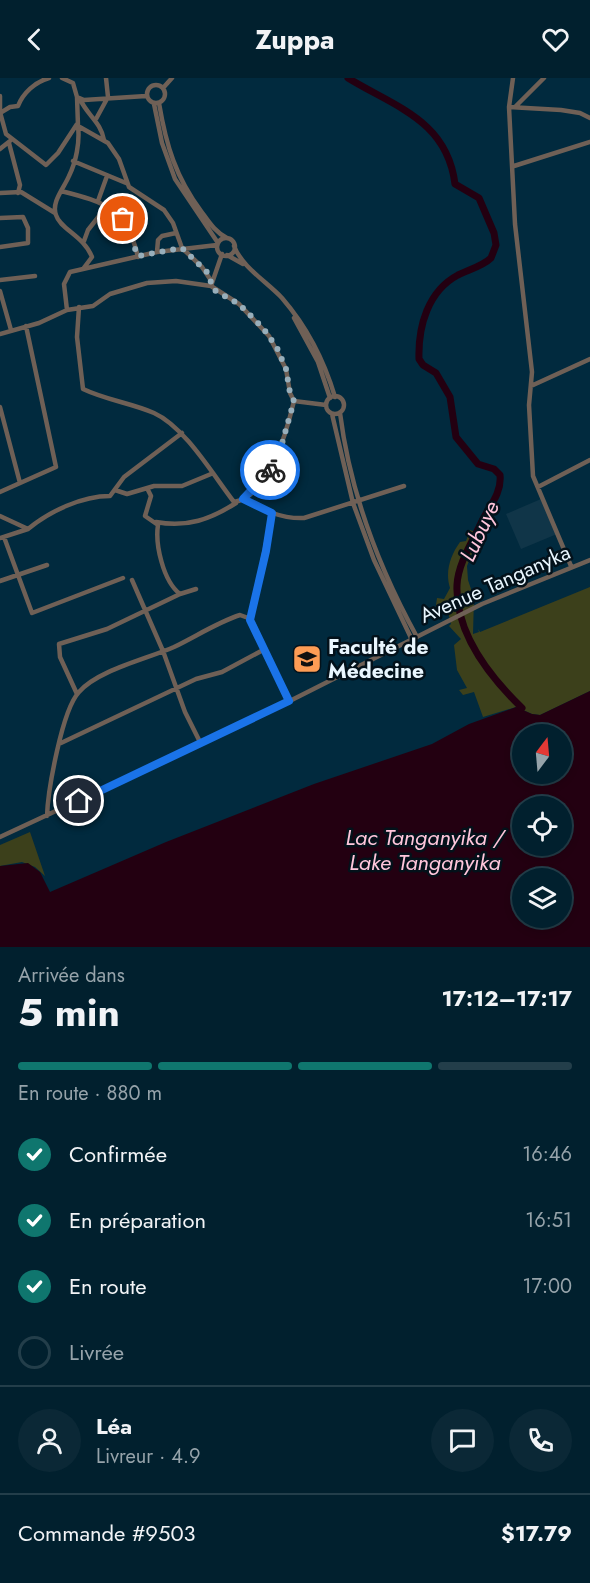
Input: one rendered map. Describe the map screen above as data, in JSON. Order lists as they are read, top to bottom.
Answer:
{
  "streets": {
    "street": ["Avenue Tanganyka"]
  },
  "water": ["Lubuye", "Lac Tanganyika / Lake Tanganyika"],
  "places": {
    "school or university": ["Faculté de Médecine"]
  },
  "north": "top",
  "page": {
    "header": "Zuppa",
    "heading": ["5 min", "Arrivée dans", "17:12–17:17"],
    "panel": [
      "Léa",
      "Livreur · 4.9",
      "Commande #9503",
      "$17.79"
    ],
    "bar": "En route · 880 m",
    "list": [
      ["Confirmée", "16:46"],
      ["En préparation", "16:51"],
      ["En route", "17:00"],
      "Livrée"
    ]
  }
}
